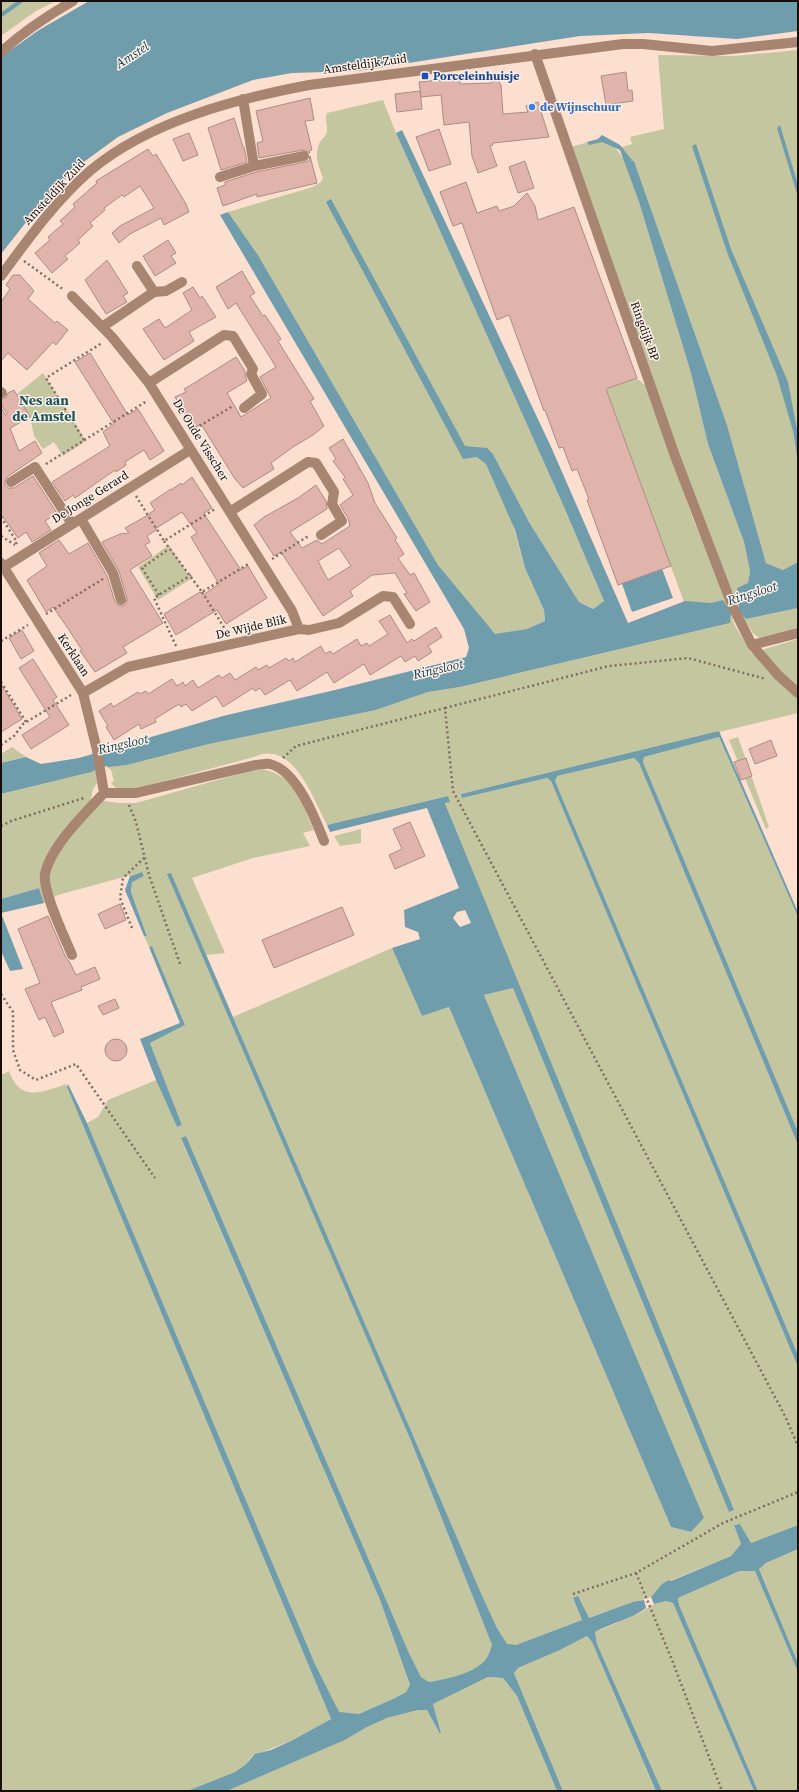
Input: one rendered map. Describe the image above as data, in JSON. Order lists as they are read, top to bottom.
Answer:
{
  "streets": {
    "street": [
      "Amsteldijk Zuid",
      "Ringdijk BP",
      "De Oude Visscher",
      "De Jonge Gerard",
      "De Wijde Blik",
      "Kerklaan"
    ]
  },
  "crossings": [
    ["Amsteldijk Zuid", "Ringdijk BP"],
    ["De Oude Visscher", "De Jonge Gerard"],
    ["De Oude Visscher", "De Wijde Blik"],
    ["De Jonge Gerard", "Kerklaan"],
    ["De Wijde Blik", "Kerklaan"]
  ],
  "districts": ["Nes aan de Amstel"],
  "water": ["Amstel", "Ringsloot"],
  "places": {
    "transit": ["Porceleinhuisje"],
    "other": ["de Wijnschuur"]
  }
}
